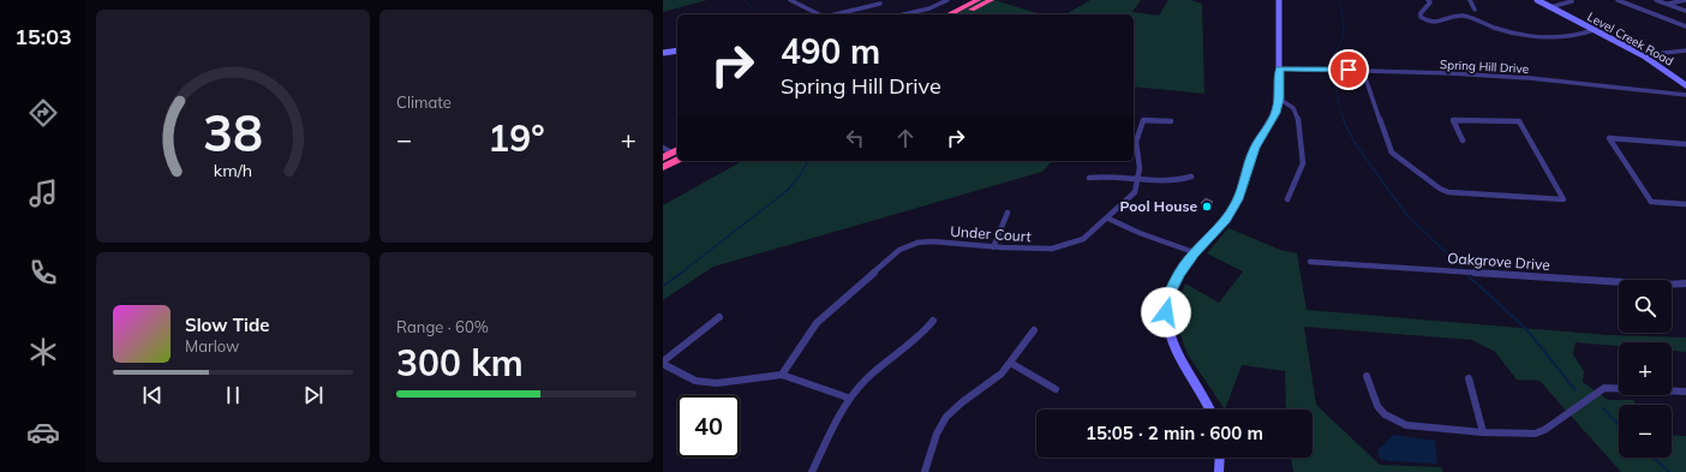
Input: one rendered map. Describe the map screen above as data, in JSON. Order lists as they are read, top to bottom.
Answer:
{
  "streets": {
    "street": [
      "Level Creek Road",
      "Spring Hill Drive",
      "Under Court",
      "Oakgrove Drive"
    ]
  },
  "places": ["Pool House"],
  "page": {
    "tabs": "15:03",
    "tile": [
      "Climate",
      ["Range · 60%", "300 km"]
    ],
    "turn": ["490 m", "Spring Hill Drive"],
    "heat": ["−", "19°", "+"],
    "map_buttons": ["+", "−"],
    "song": ["Slow Tide", "Marlow"],
    "limit": "40",
    "trip": "15:05 · 2 min · 600 m",
    "gauge": ["38", "km/h"]
  }
}
